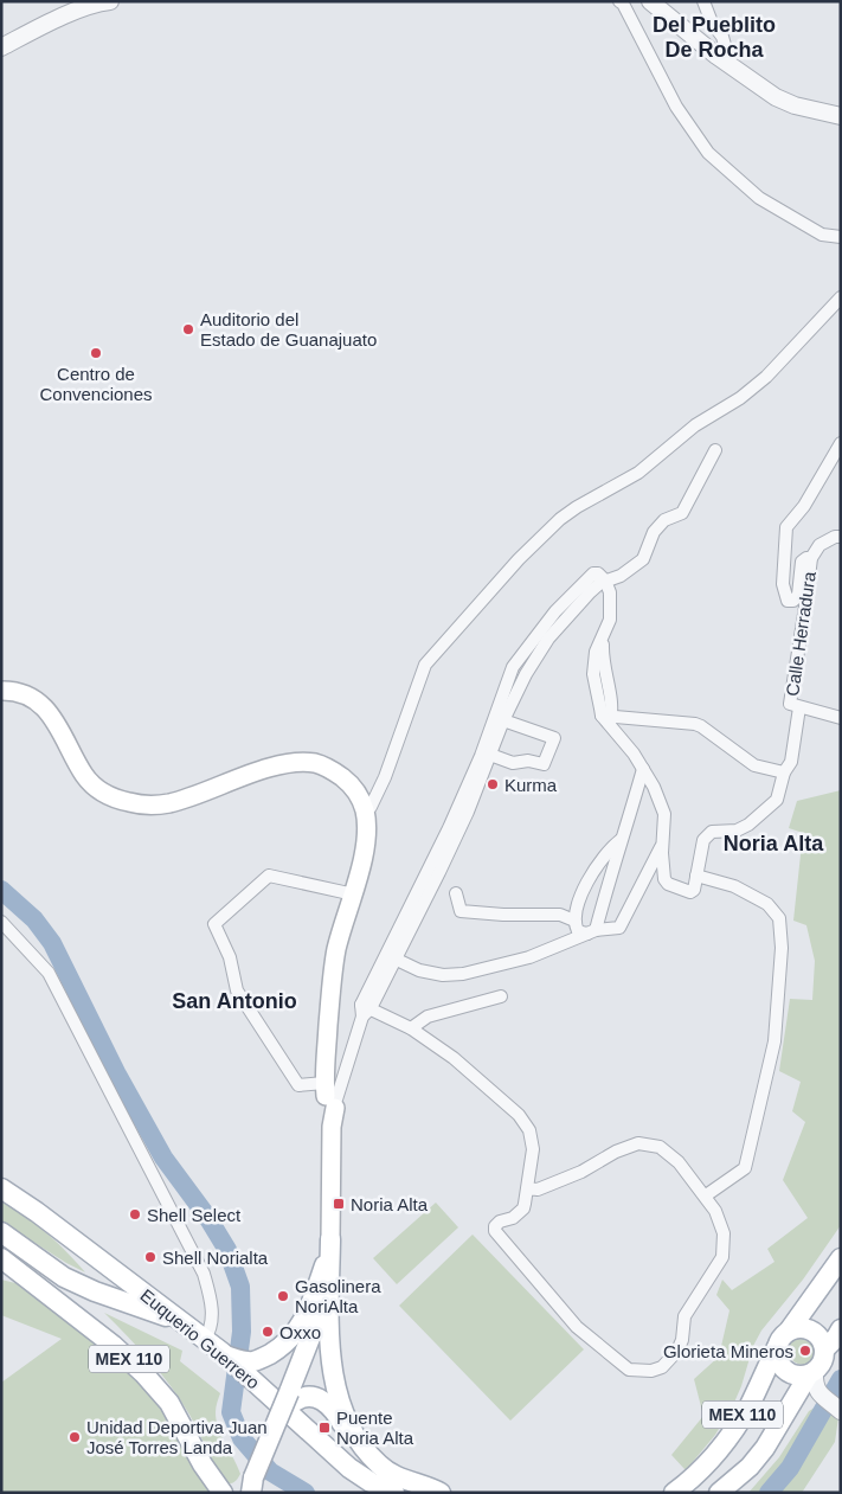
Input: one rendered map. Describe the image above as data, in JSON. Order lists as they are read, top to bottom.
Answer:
{
  "streets": {
    "main road": ["Euquerio Guerrero", "MEX 110"],
    "street": ["Calle Herradura"]
  },
  "districts": ["Del Pueblito De Rocha", "Noria Alta", "San Antonio"],
  "places": {
    "other": [
      "Auditorio del Estado de Guanajuato",
      "Centro de Convenciones",
      "Kurma",
      "Shell Select",
      "Shell Norialta",
      "Gasolinera NoriAlta",
      "Oxxo",
      "Glorieta Mineros",
      "Unidad Deportiva Juan José Torres Landa"
    ],
    "transit": ["Noria Alta", "Puente Noria Alta"]
  }
}
